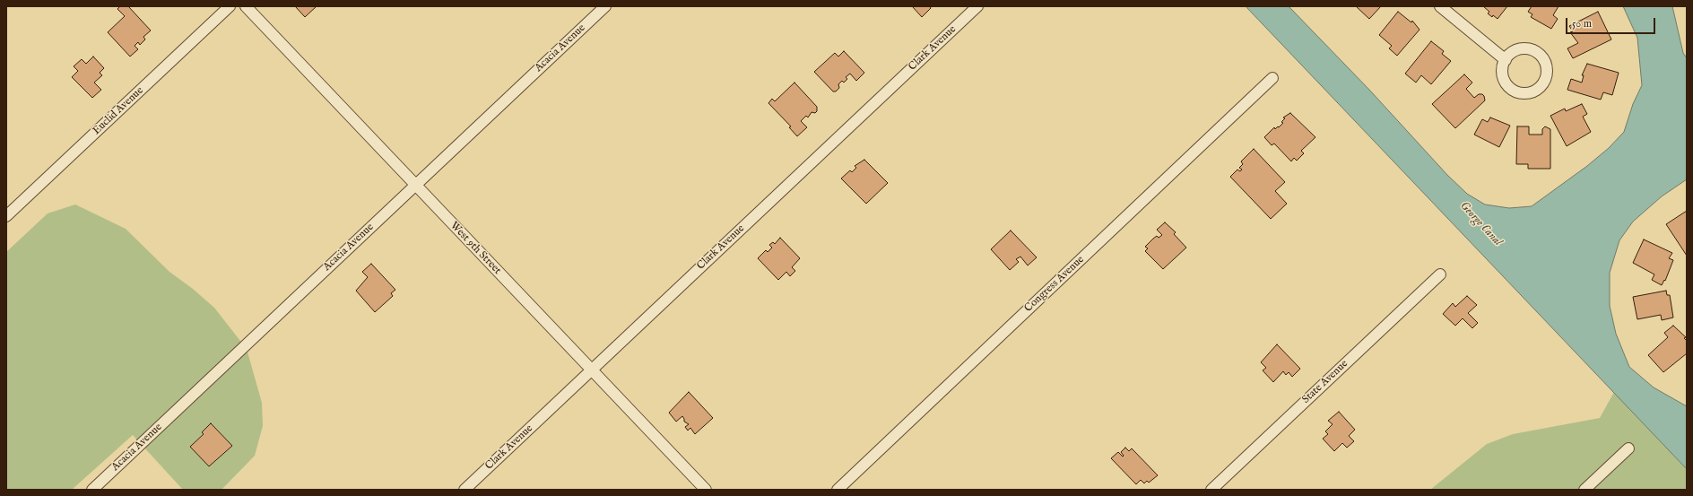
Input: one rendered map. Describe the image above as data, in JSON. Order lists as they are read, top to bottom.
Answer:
{
  "streets": {
    "street": [
      "Acacia Avenue",
      "Clark Avenue",
      "Euclid Avenue",
      "West 9th Street",
      "Congress Avenue",
      "State Avenue"
    ]
  },
  "crossings": [
    ["Acacia Avenue", "West 9th Street"],
    ["Clark Avenue", "West 9th Street"]
  ],
  "water": ["George Canal"],
  "scale_bar": "50 m"
}
